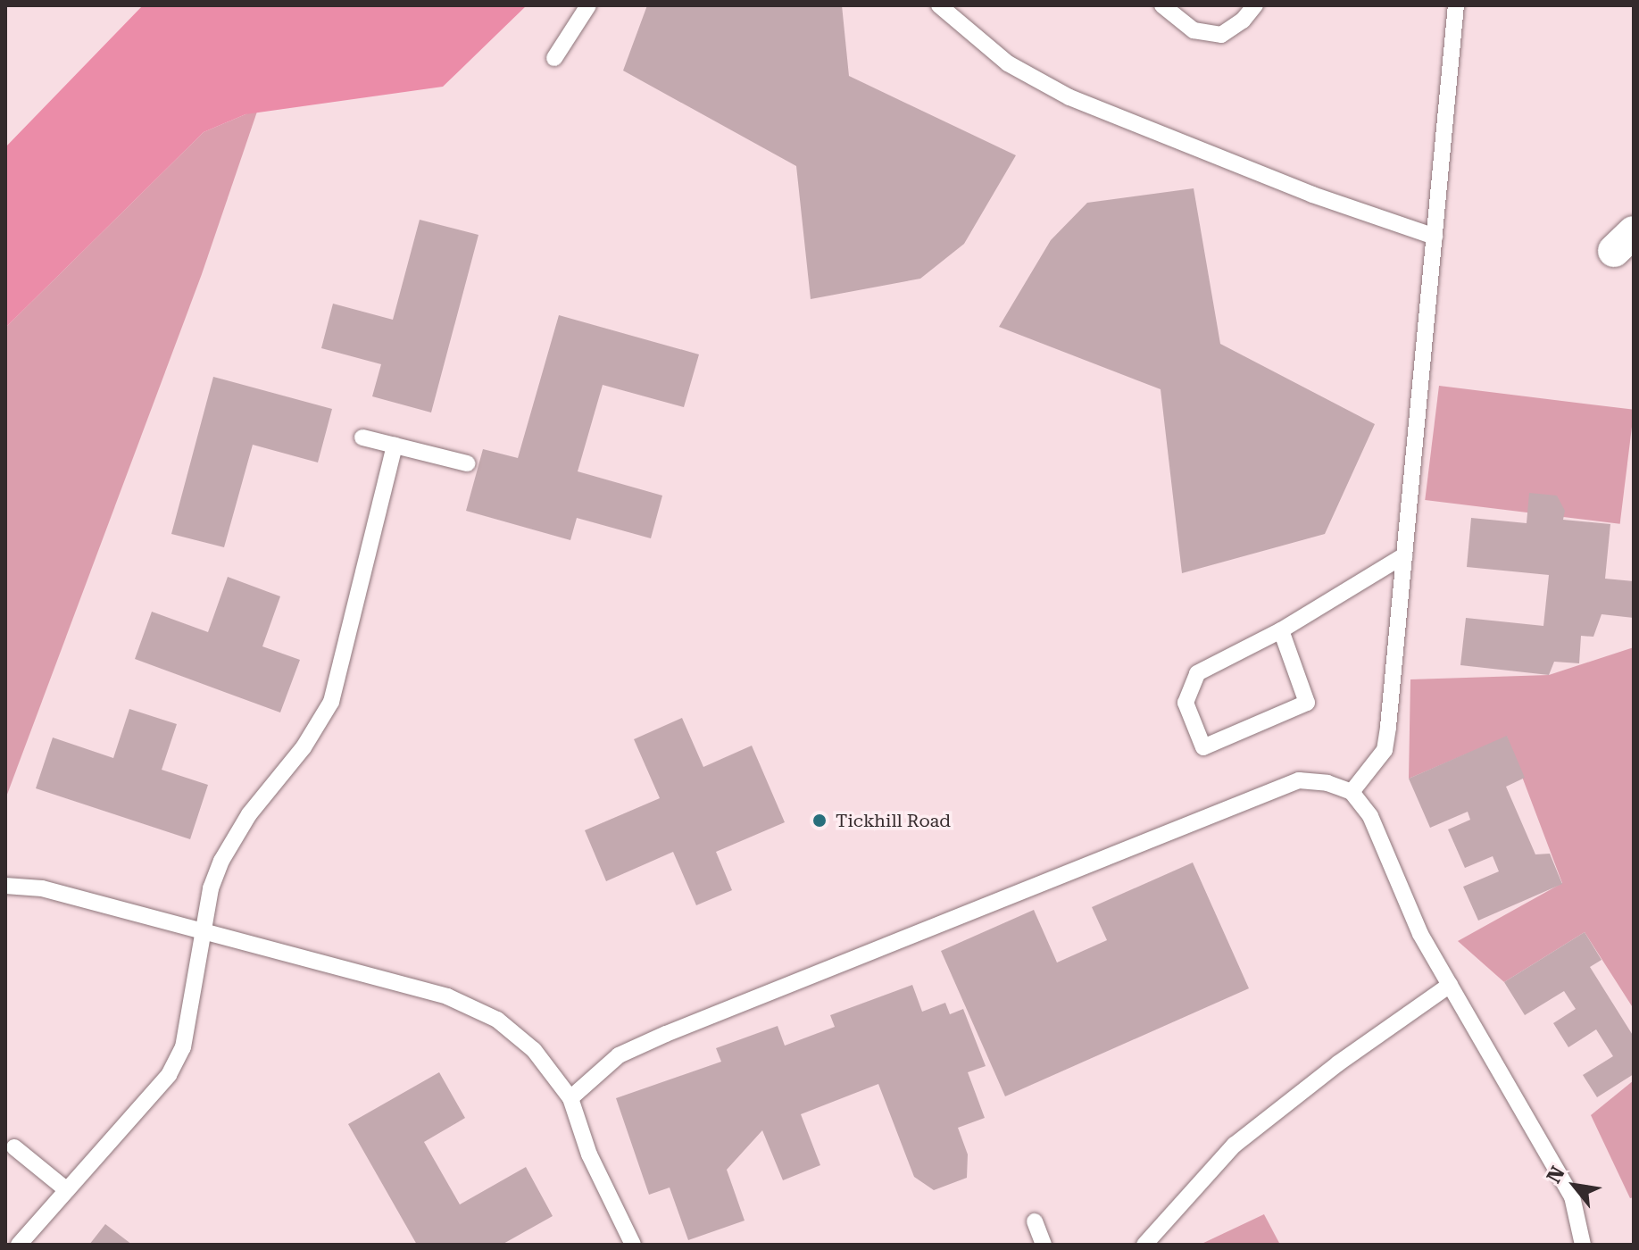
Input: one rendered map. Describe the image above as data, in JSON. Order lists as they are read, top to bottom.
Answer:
{
  "places": ["Tickhill Road"],
  "north": "top left"
}
